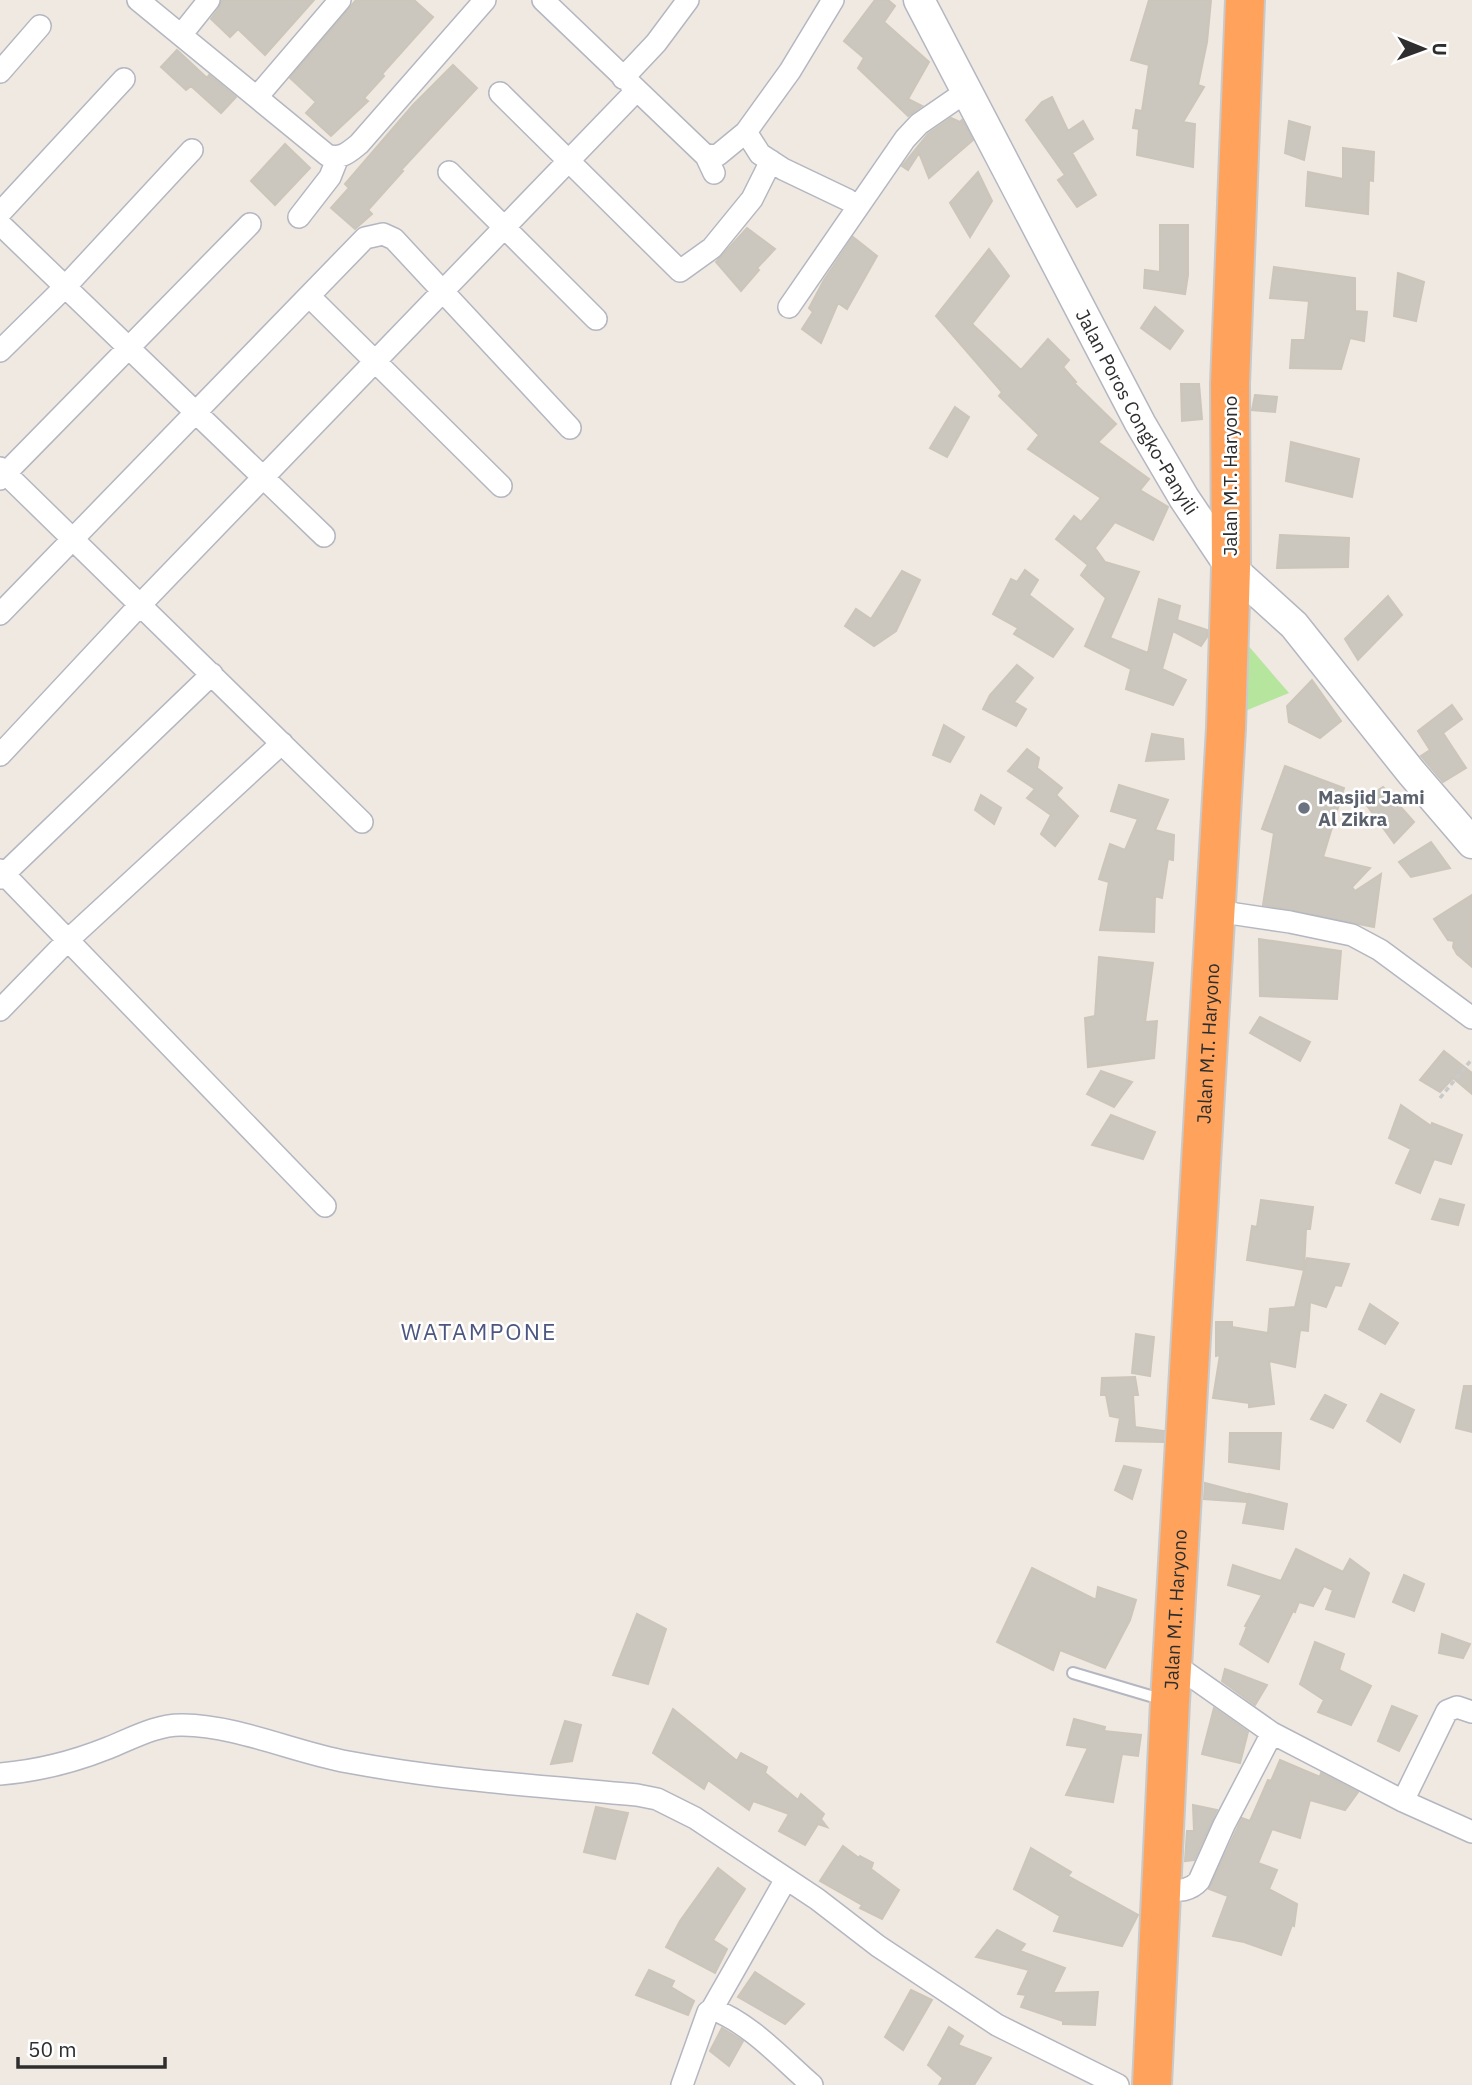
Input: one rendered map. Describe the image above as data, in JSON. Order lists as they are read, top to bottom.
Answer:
{
  "streets": {
    "highway": ["Jalan M.T. Haryono"],
    "main road": ["Jalan Poros Congko-Panyili"]
  },
  "crossings": [
    ["Jalan Poros Congko-Panyili", "Jalan M.T. Haryono"]
  ],
  "districts": ["WATAMPONE"],
  "places": ["Masjid Jami Al Zikra"],
  "scale_bar": "50 m",
  "north": "right"
}
